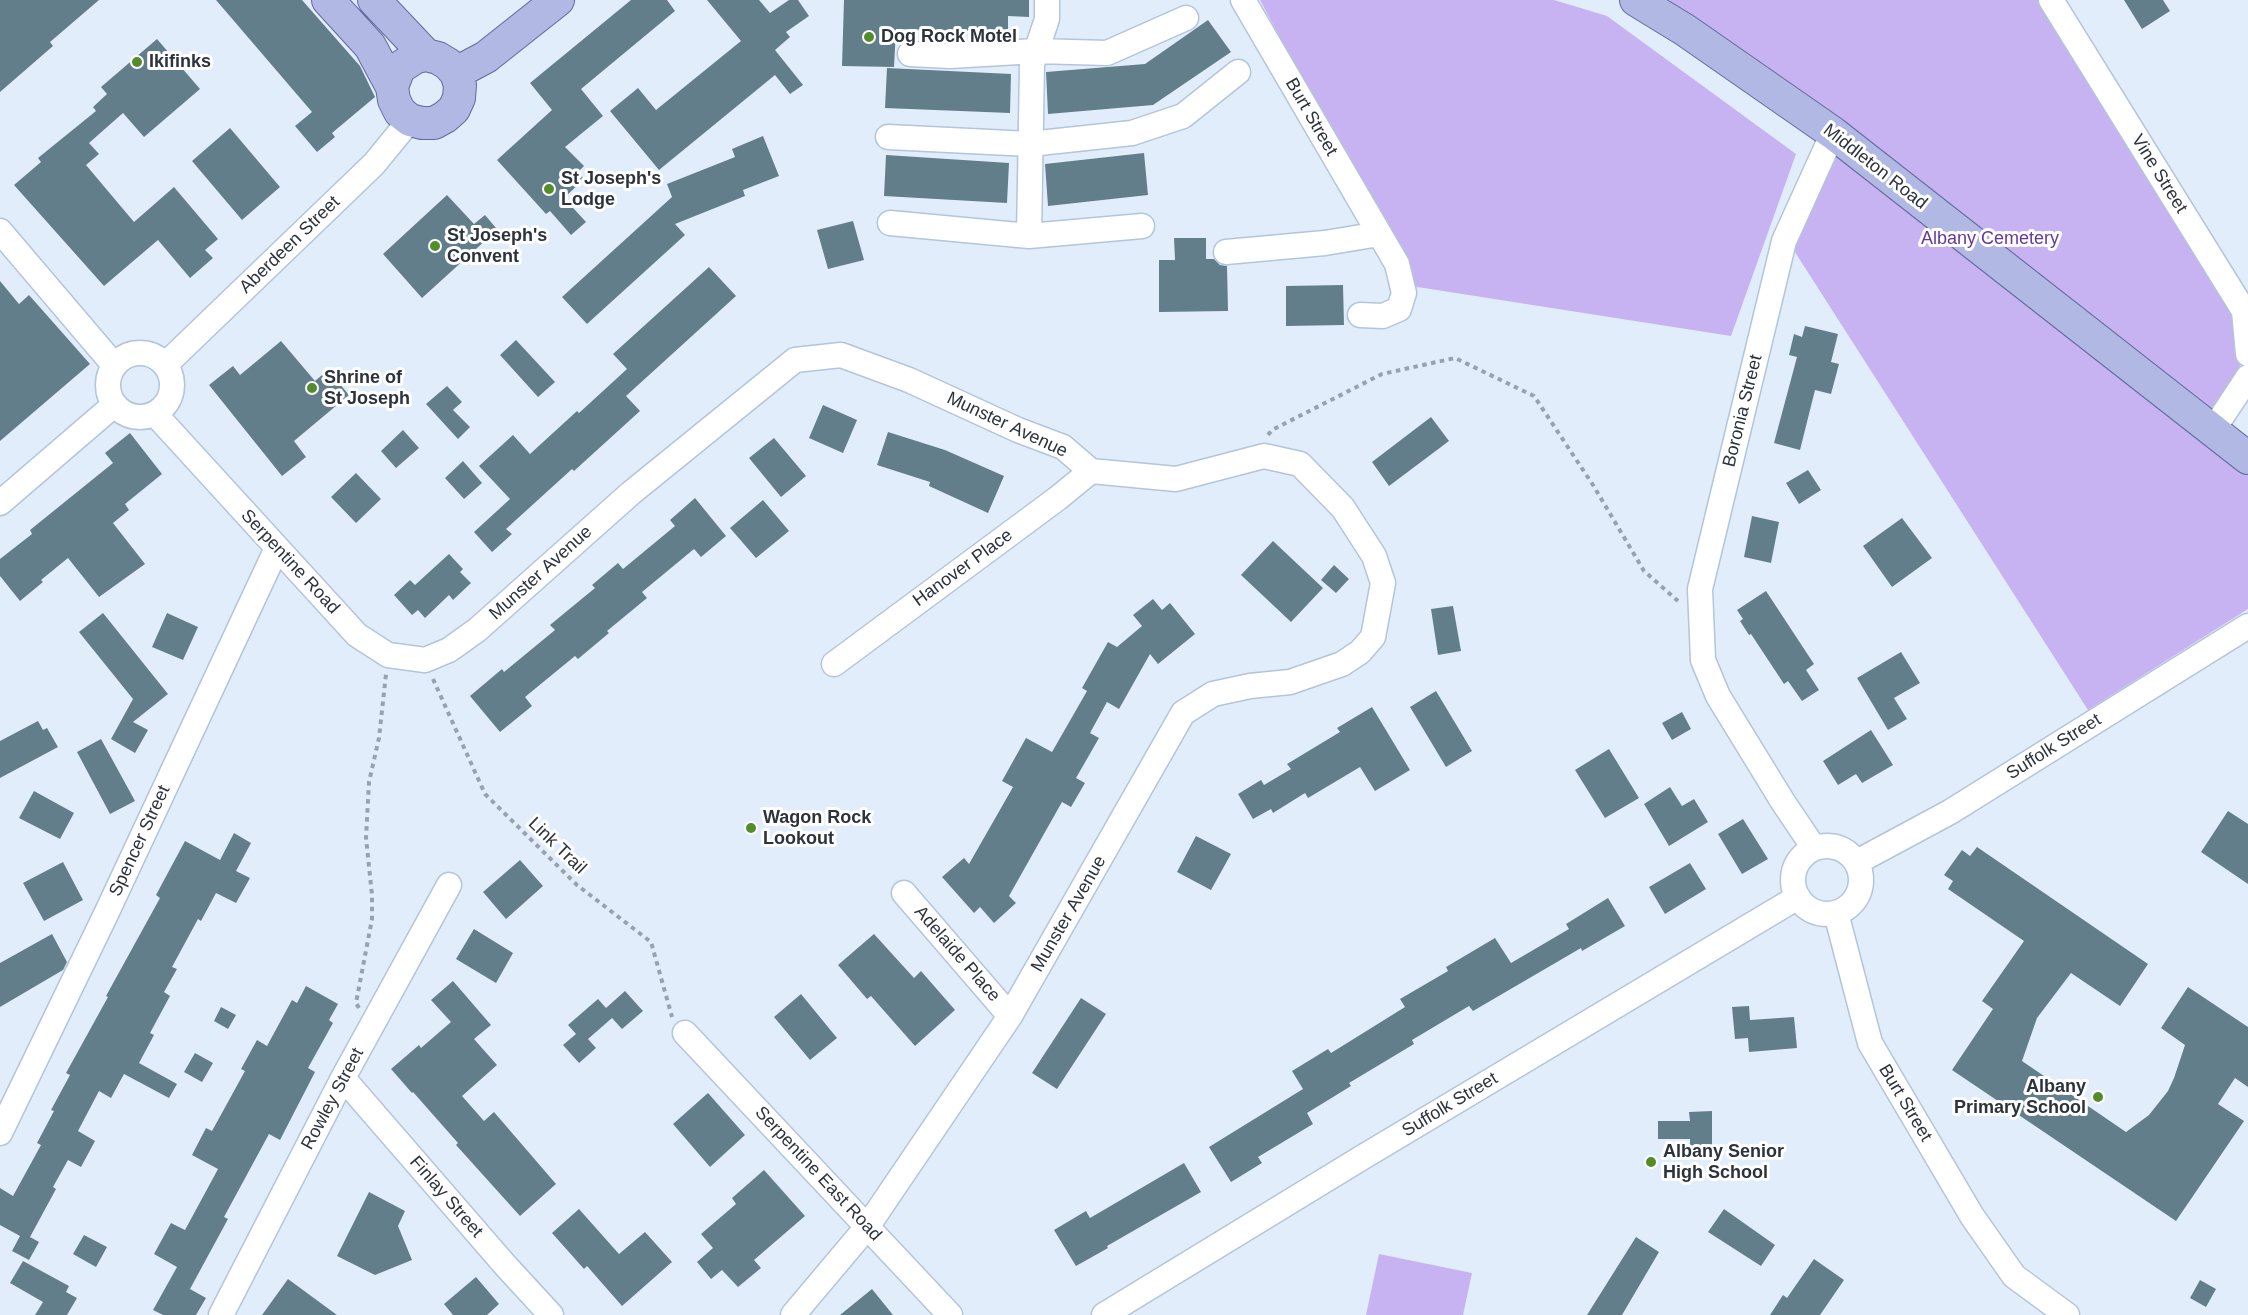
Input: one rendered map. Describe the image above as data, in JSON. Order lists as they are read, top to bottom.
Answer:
{
  "streets": {
    "main road": ["Middleton Road"],
    "street": [
      "Burt Street",
      "Vine Street",
      "Aberdeen Street",
      "Boronia Street",
      "Munster Avenue",
      "Serpentine Road",
      "Hanover Place",
      "Suffolk Street",
      "Spencer Street",
      "Adelaide Place",
      "Rowley Street",
      "Serpentine East Road",
      "Finlay Street"
    ],
    "path": ["Link Trail"]
  },
  "crossings": [
    ["Burt Street", "Boronia Street"],
    ["Burt Street", "Suffolk Street"],
    ["Middleton Road", "Boronia Street"],
    ["Aberdeen Street", "Serpentine Road"],
    ["Boronia Street", "Suffolk Street"],
    ["Munster Avenue", "Serpentine Road"],
    ["Munster Avenue", "Hanover Place"],
    ["Munster Avenue", "Link Trail"],
    ["Munster Avenue", "Adelaide Place"],
    ["Munster Avenue", "Serpentine East Road"],
    ["Serpentine Road", "Spencer Street"],
    ["Serpentine Road", "Link Trail"],
    ["Link Trail", "Serpentine East Road"],
    ["Rowley Street", "Finlay Street"]
  ],
  "parks": ["Albany Cemetery"],
  "places": [
    "Dog Rock Motel",
    "Ikifinks",
    "St Joseph's Lodge",
    "St Joseph's Convent",
    "Shrine of St Joseph",
    "Wagon Rock Lookout",
    "Albany Primary School",
    "Albany Senior High School"
  ]
}
